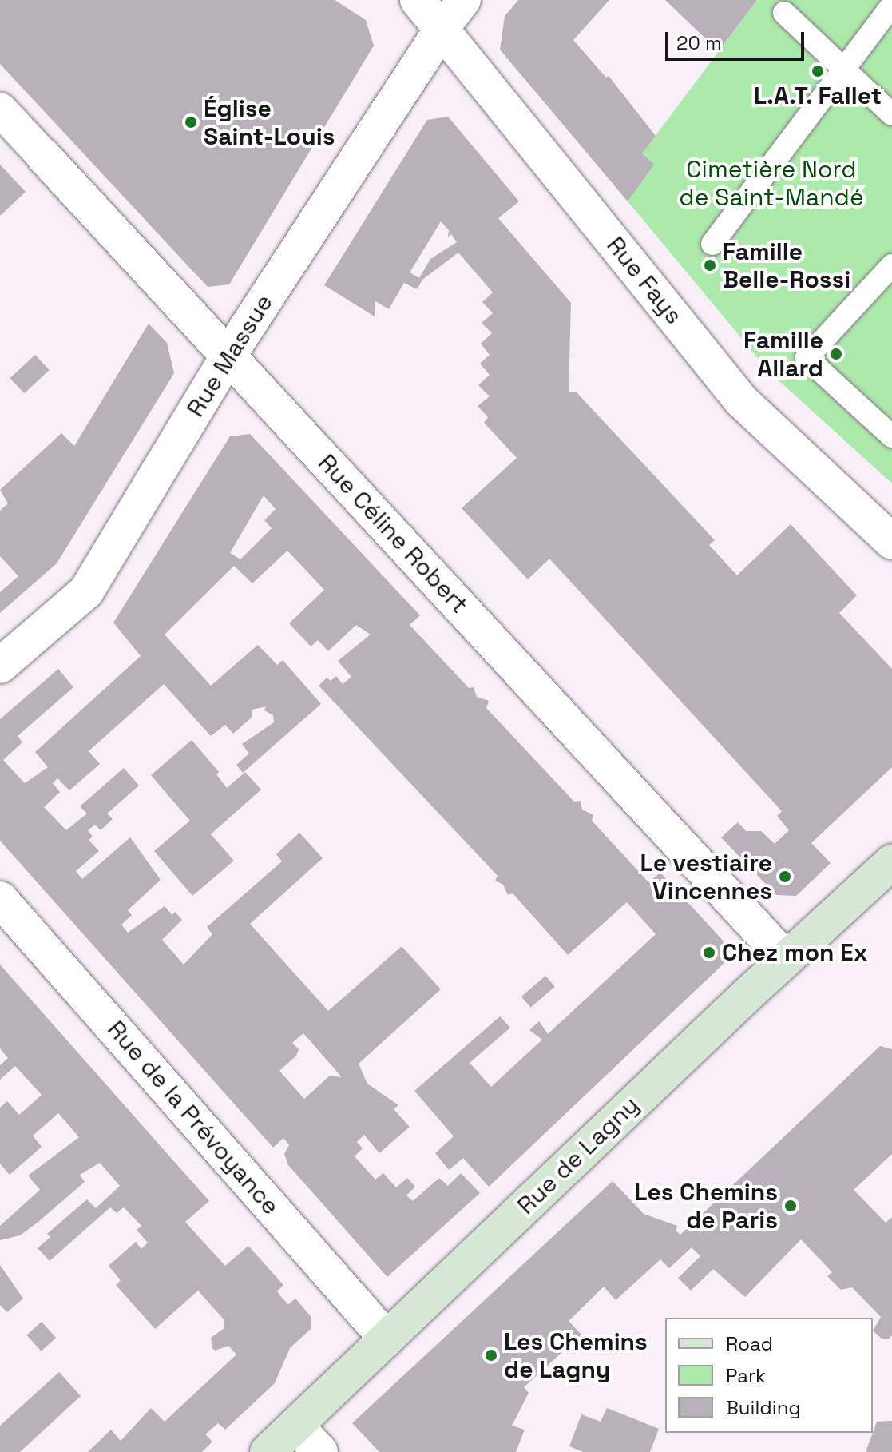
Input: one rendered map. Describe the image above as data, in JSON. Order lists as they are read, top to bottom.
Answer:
{
  "streets": {
    "main road": ["Rue de Lagny"],
    "street": [
      "Rue Fays",
      "Rue Massue",
      "Rue Céline Robert",
      "Rue de la Prévoyance"
    ]
  },
  "crossings": [
    ["Rue Fays", "Rue Massue"],
    ["Rue Massue", "Rue Céline Robert"],
    ["Rue Céline Robert", "Rue de Lagny"],
    ["Rue de la Prévoyance", "Rue de Lagny"]
  ],
  "parks": ["Cimetière Nord de Saint-Mandé"],
  "places": [
    "L.A.T. Fallet",
    "Église Saint-Louis",
    "Famille Belle-Rossi",
    "Famille Allard",
    "Le vestiaire Vincennes",
    "Chez mon Ex",
    "Les Chemins de Paris",
    "Les Chemins de Lagny"
  ],
  "legend": ["Road", "Park", "Building"],
  "scale_bar": "20 m"
}
